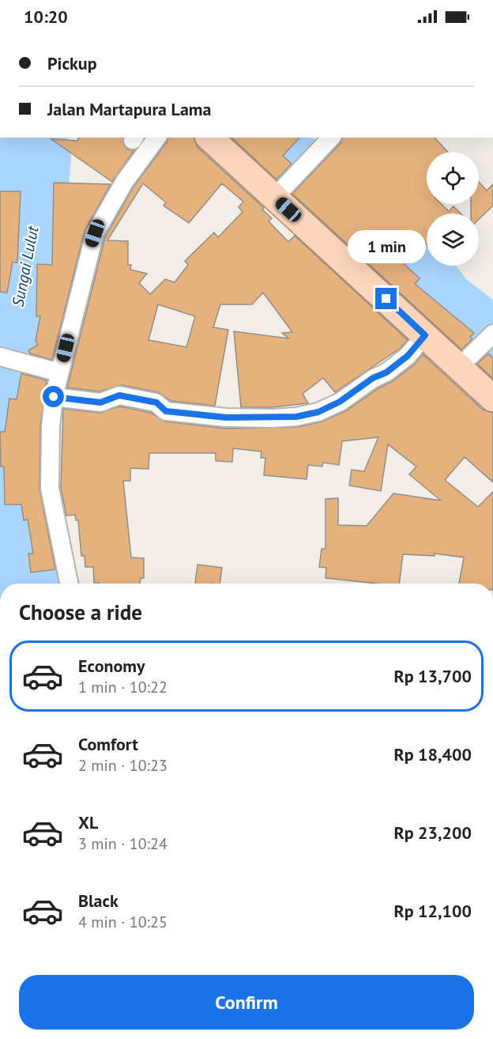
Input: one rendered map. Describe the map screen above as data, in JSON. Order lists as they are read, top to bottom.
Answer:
{
  "water": ["Sungai Lulut"],
  "page": {
    "status": "10:20",
    "banner": ["Pickup", "Jalan Martapura Lama"],
    "bubble": "1 min",
    "heading": "Choose a ride",
    "list": [
      {
        "name": "Economy",
        "note": "1 min · 10:22",
        "value": "Rp 13,700"
      },
      {
        "name": "Comfort",
        "note": "2 min · 10:23",
        "value": "Rp 18,400"
      },
      {
        "name": "XL",
        "note": "3 min · 10:24",
        "value": "Rp 23,200"
      },
      {
        "name": "Black",
        "note": "4 min · 10:25",
        "value": "Rp 12,100"
      }
    ],
    "buttons": "Confirm"
  }
}
